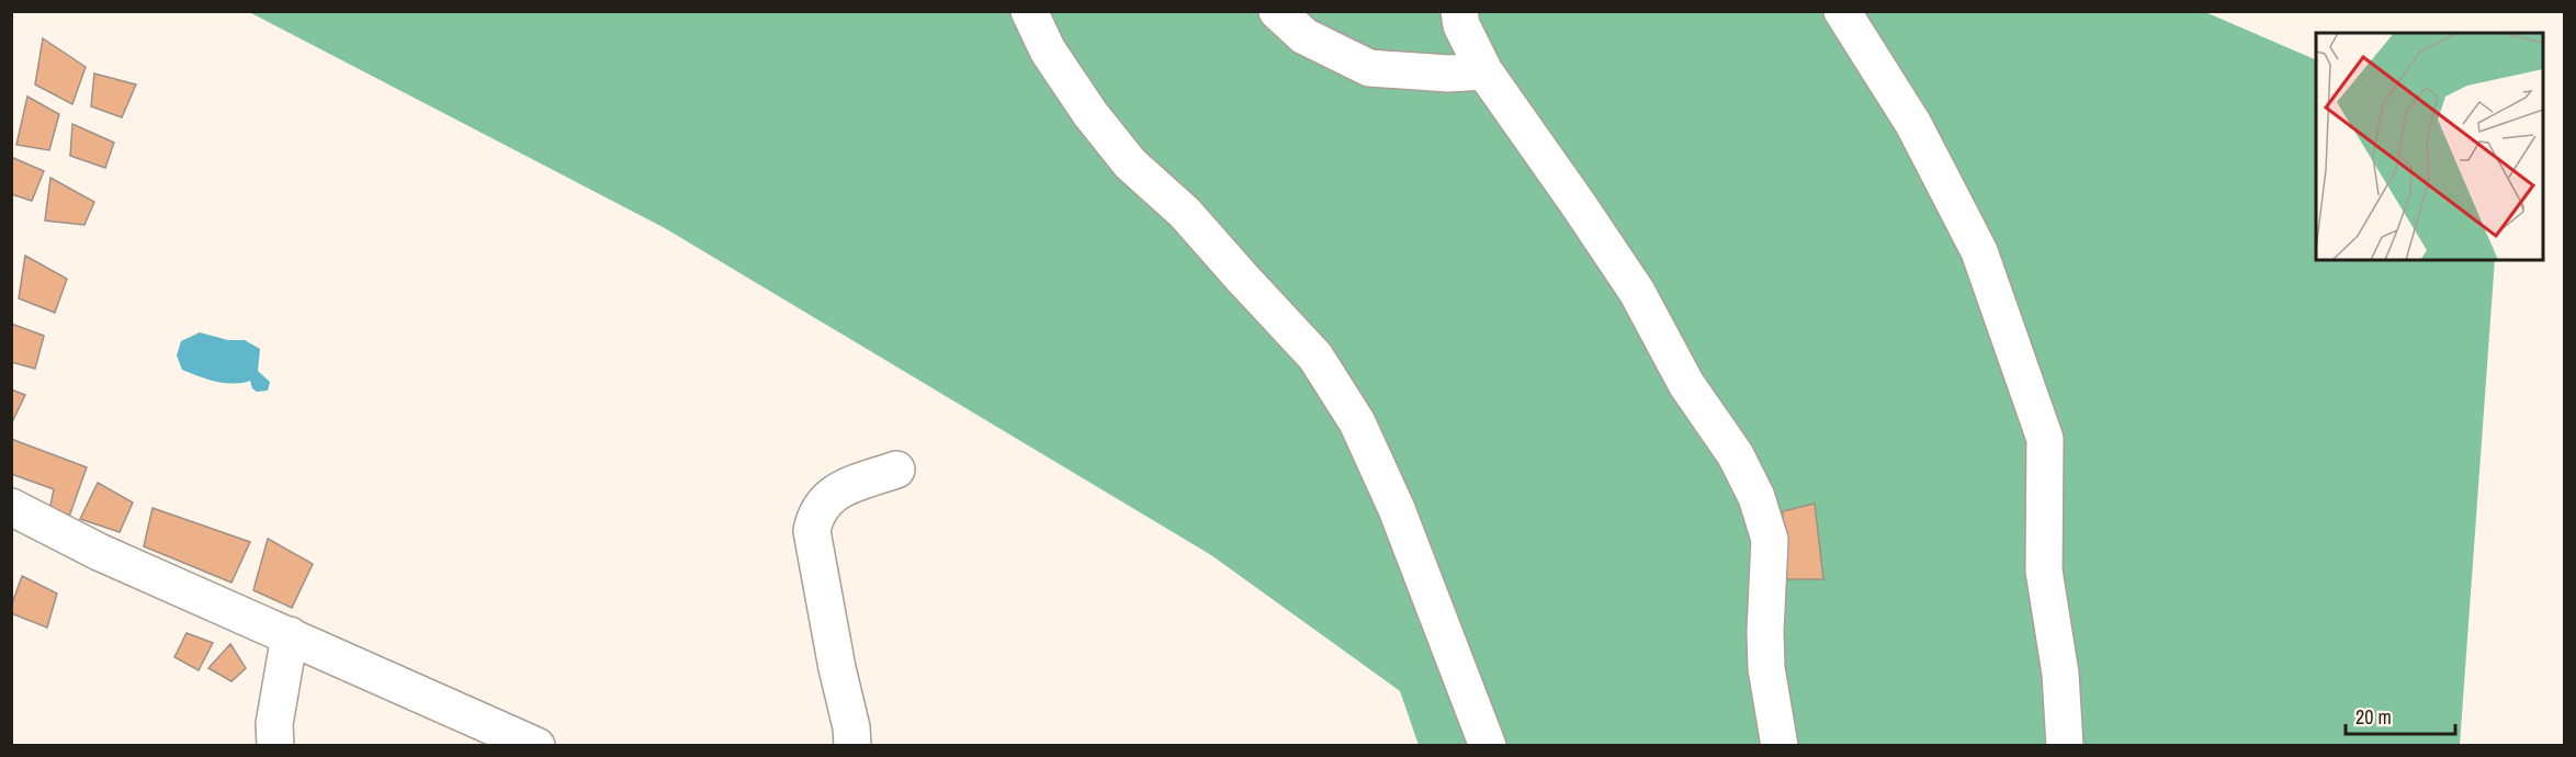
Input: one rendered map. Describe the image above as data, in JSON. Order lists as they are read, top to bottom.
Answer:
{
  "scale_bar": "20 m"
}
